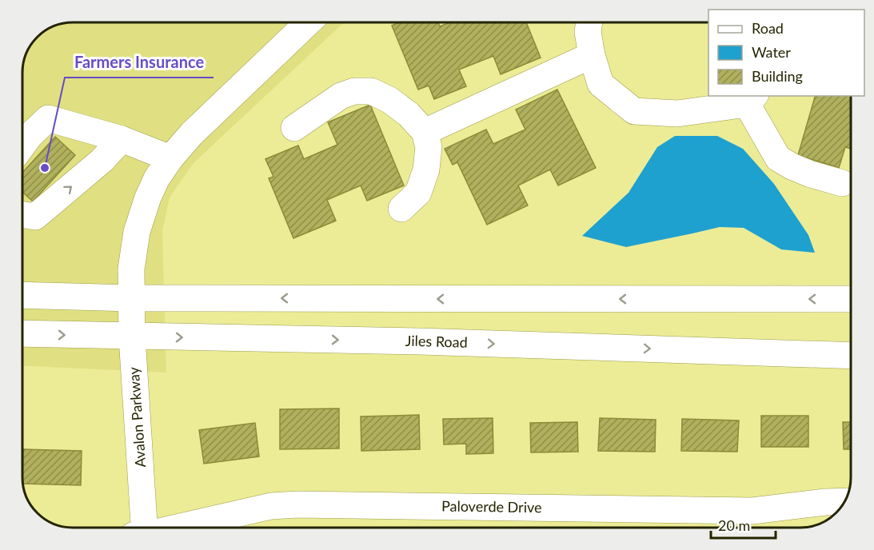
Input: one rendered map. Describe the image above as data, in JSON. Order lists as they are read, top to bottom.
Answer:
{
  "streets": {
    "street": ["Jiles Road", "Avalon Parkway", "Paloverde Drive"]
  },
  "crossings": [
    ["Jiles Road", "Avalon Parkway"]
  ],
  "places": ["Farmers Insurance"],
  "legend": ["Road", "Water", "Building"],
  "scale_bar": "20 m"
}
